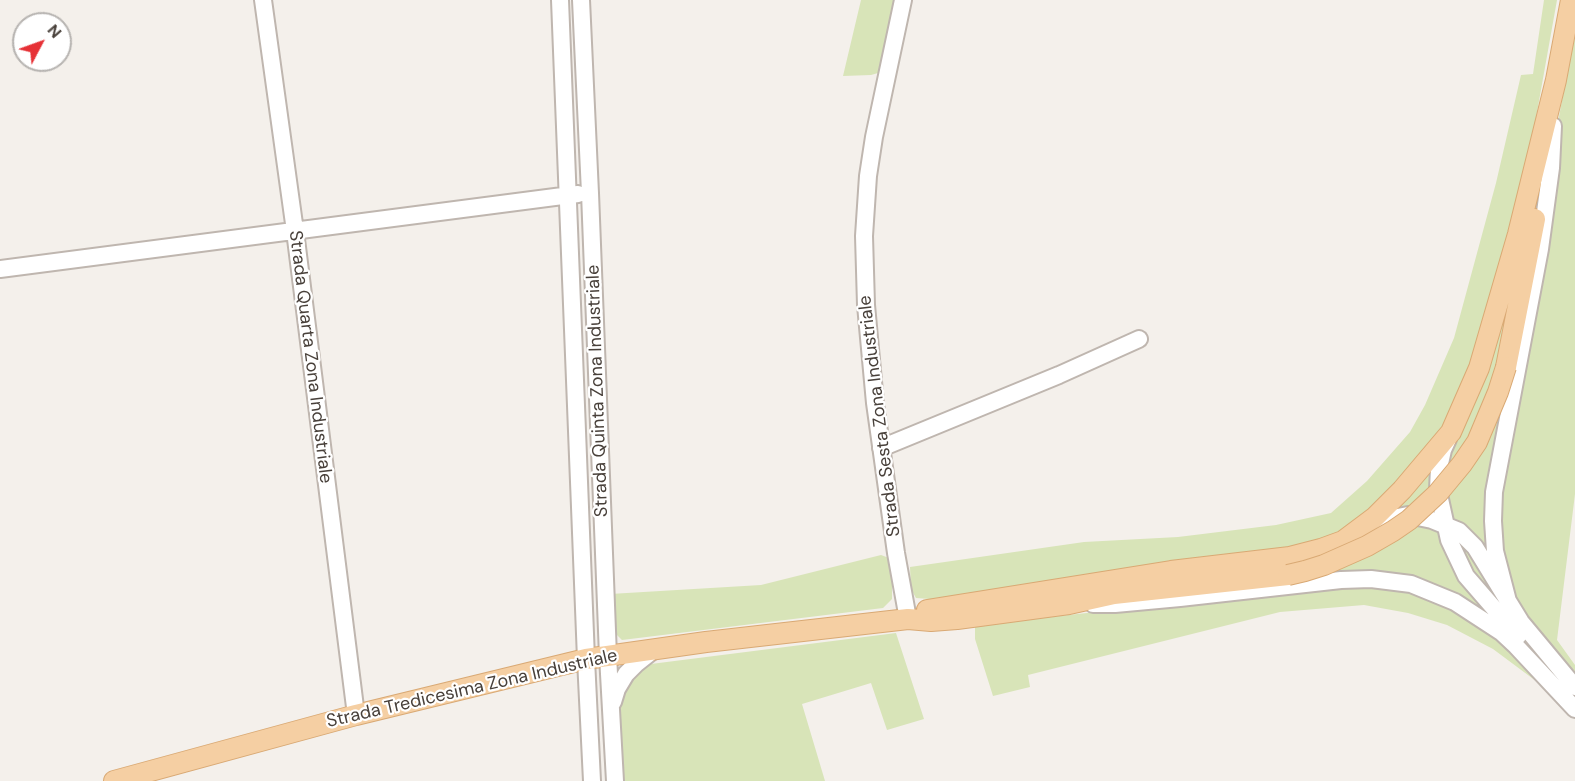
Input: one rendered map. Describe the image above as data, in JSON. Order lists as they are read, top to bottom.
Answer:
{
  "streets": {
    "main road": ["Strada Tredicesima Zona Industriale"],
    "street": ["Strada Quarta Zona Industriale", "Strada Quinta Zona Industriale", "Strada Sesta Zona Industriale"]
  },
  "crossings": [
    ["Strada Quarta Zona Industriale", "Strada Tredicesima Zona Industriale"],
    ["Strada Quinta Zona Industriale", "Strada Tredicesima Zona Industriale"],
    ["Strada Sesta Zona Industriale", "Strada Tredicesima Zona Industriale"]
  ],
  "north": "top right"
}
